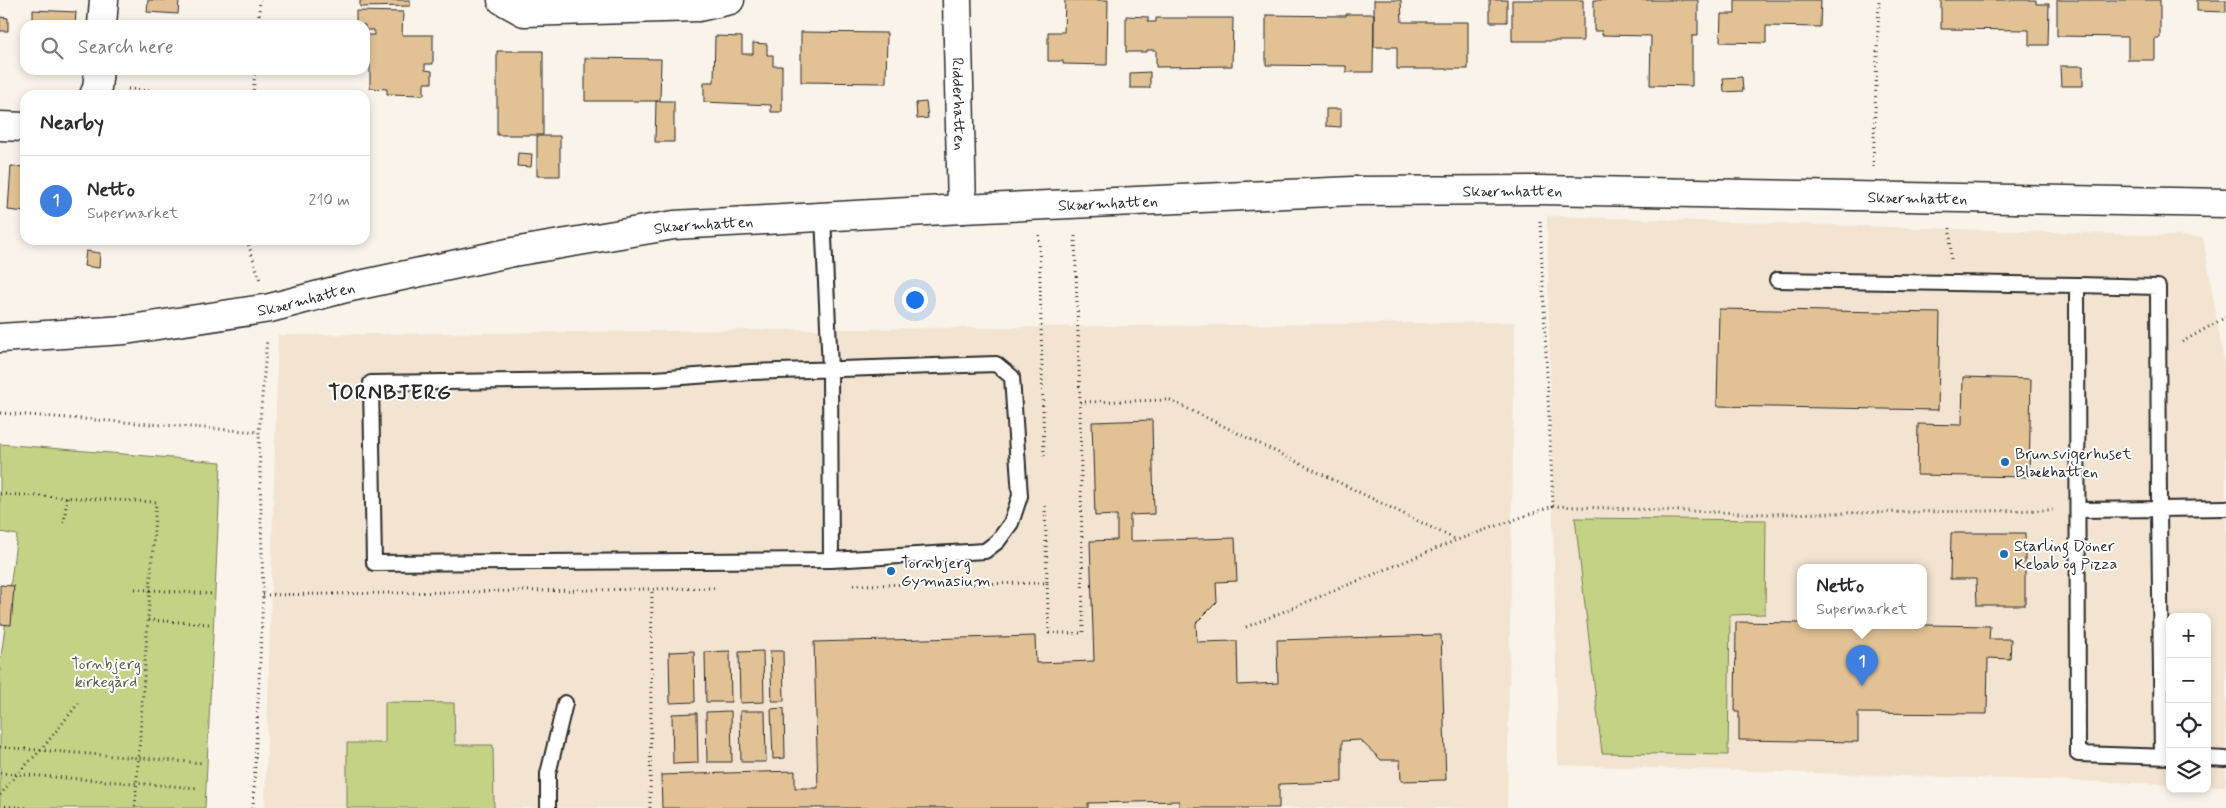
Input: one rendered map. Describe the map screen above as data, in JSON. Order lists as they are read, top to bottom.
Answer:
{
  "streets": {
    "street": ["Ridderhatten", "Skærmhatten"]
  },
  "crossings": [
    ["Ridderhatten", "Skærmhatten"]
  ],
  "districts": ["TORNBJERG"],
  "parks": ["Tornbjerg kirkegård"],
  "places": ["Brunsvigerhuset Blækhatten", "Starling Döner Kebab og Pizza", "Tornbjerg Gymnasium"],
  "page": {
    "search": "Search here",
    "heading": "Nearby",
    "list": [
      {
        "mark": "1",
        "name": "Netto",
        "note": "Supermarket",
        "value": "210 m"
      }
    ],
    "popup": ["Netto", "Supermarket"],
    "map_buttons": ["+", "−"],
    "pins": "1"
  }
}
